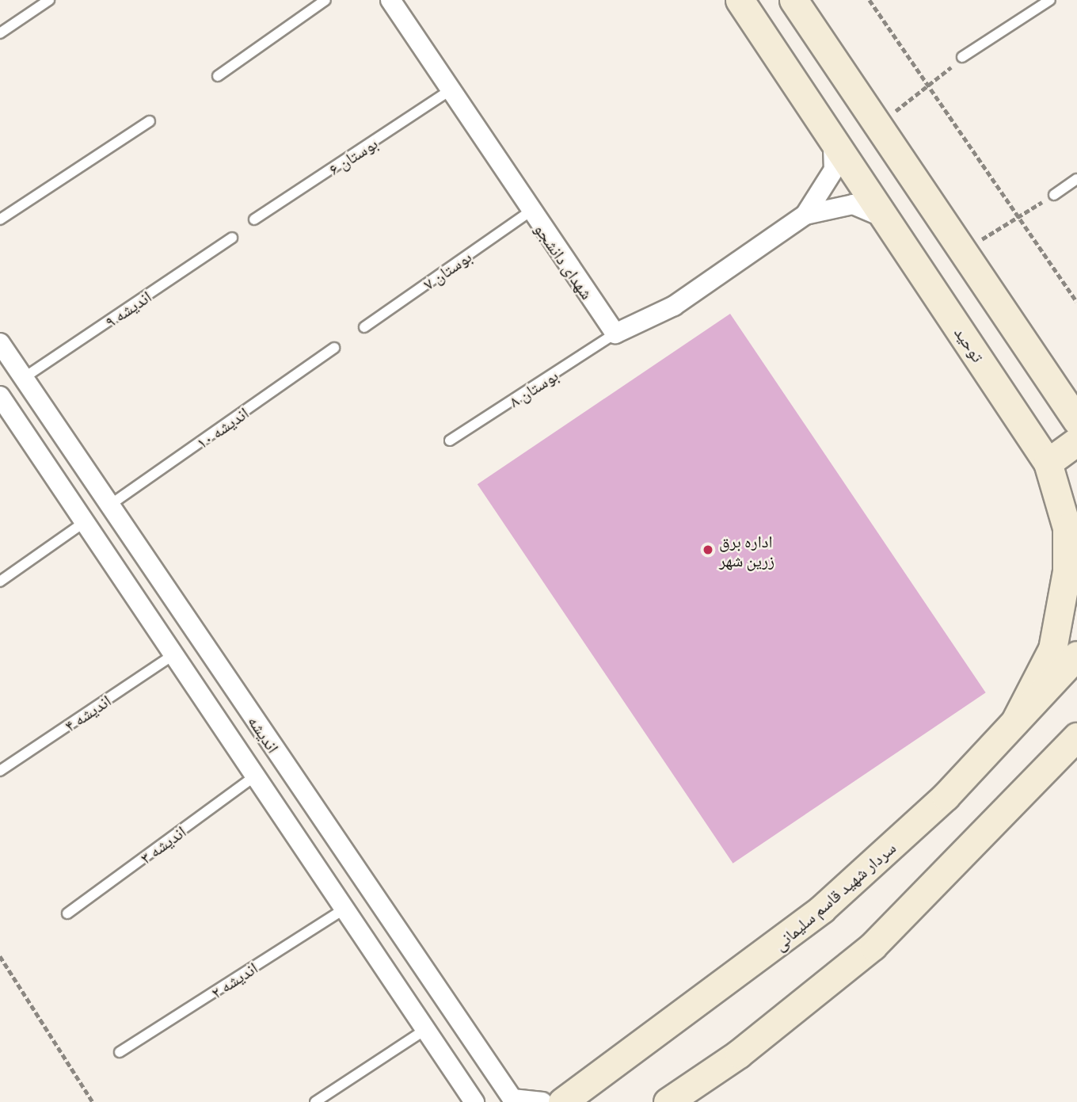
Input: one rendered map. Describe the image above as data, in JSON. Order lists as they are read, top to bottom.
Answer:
{
  "streets": {
    "main road": ["توحید", "سردار شهید قاسم سلیمانی"],
    "street": ["شهدای دانشجو", "اندیشه"],
    "lane": [
      "بوستان ۶",
      "بوستان ۷",
      "اندیشه ۹",
      "بوستان ۸",
      "اندیشه ۱۰",
      "اندیشه ۴",
      "اندیشه ۳",
      "اندیشه ۲"
    ]
  },
  "crossings": [
    ["بوستان ۶", "شهدای دانشجو"],
    ["شهدای دانشجو", "بوستان ۷"],
    ["شهدای دانشجو", "بوستان ۸"],
    ["اندیشه ۹", "اندیشه"],
    ["توحید", "سردار شهید قاسم سلیمانی"],
    ["اندیشه ۱۰", "اندیشه"],
    ["اندیشه ۴", "اندیشه"],
    ["اندیشه", "اندیشه ۳"],
    ["اندیشه", "اندیشه ۲"]
  ],
  "places": ["اداره برق زرین شهر"]
}
